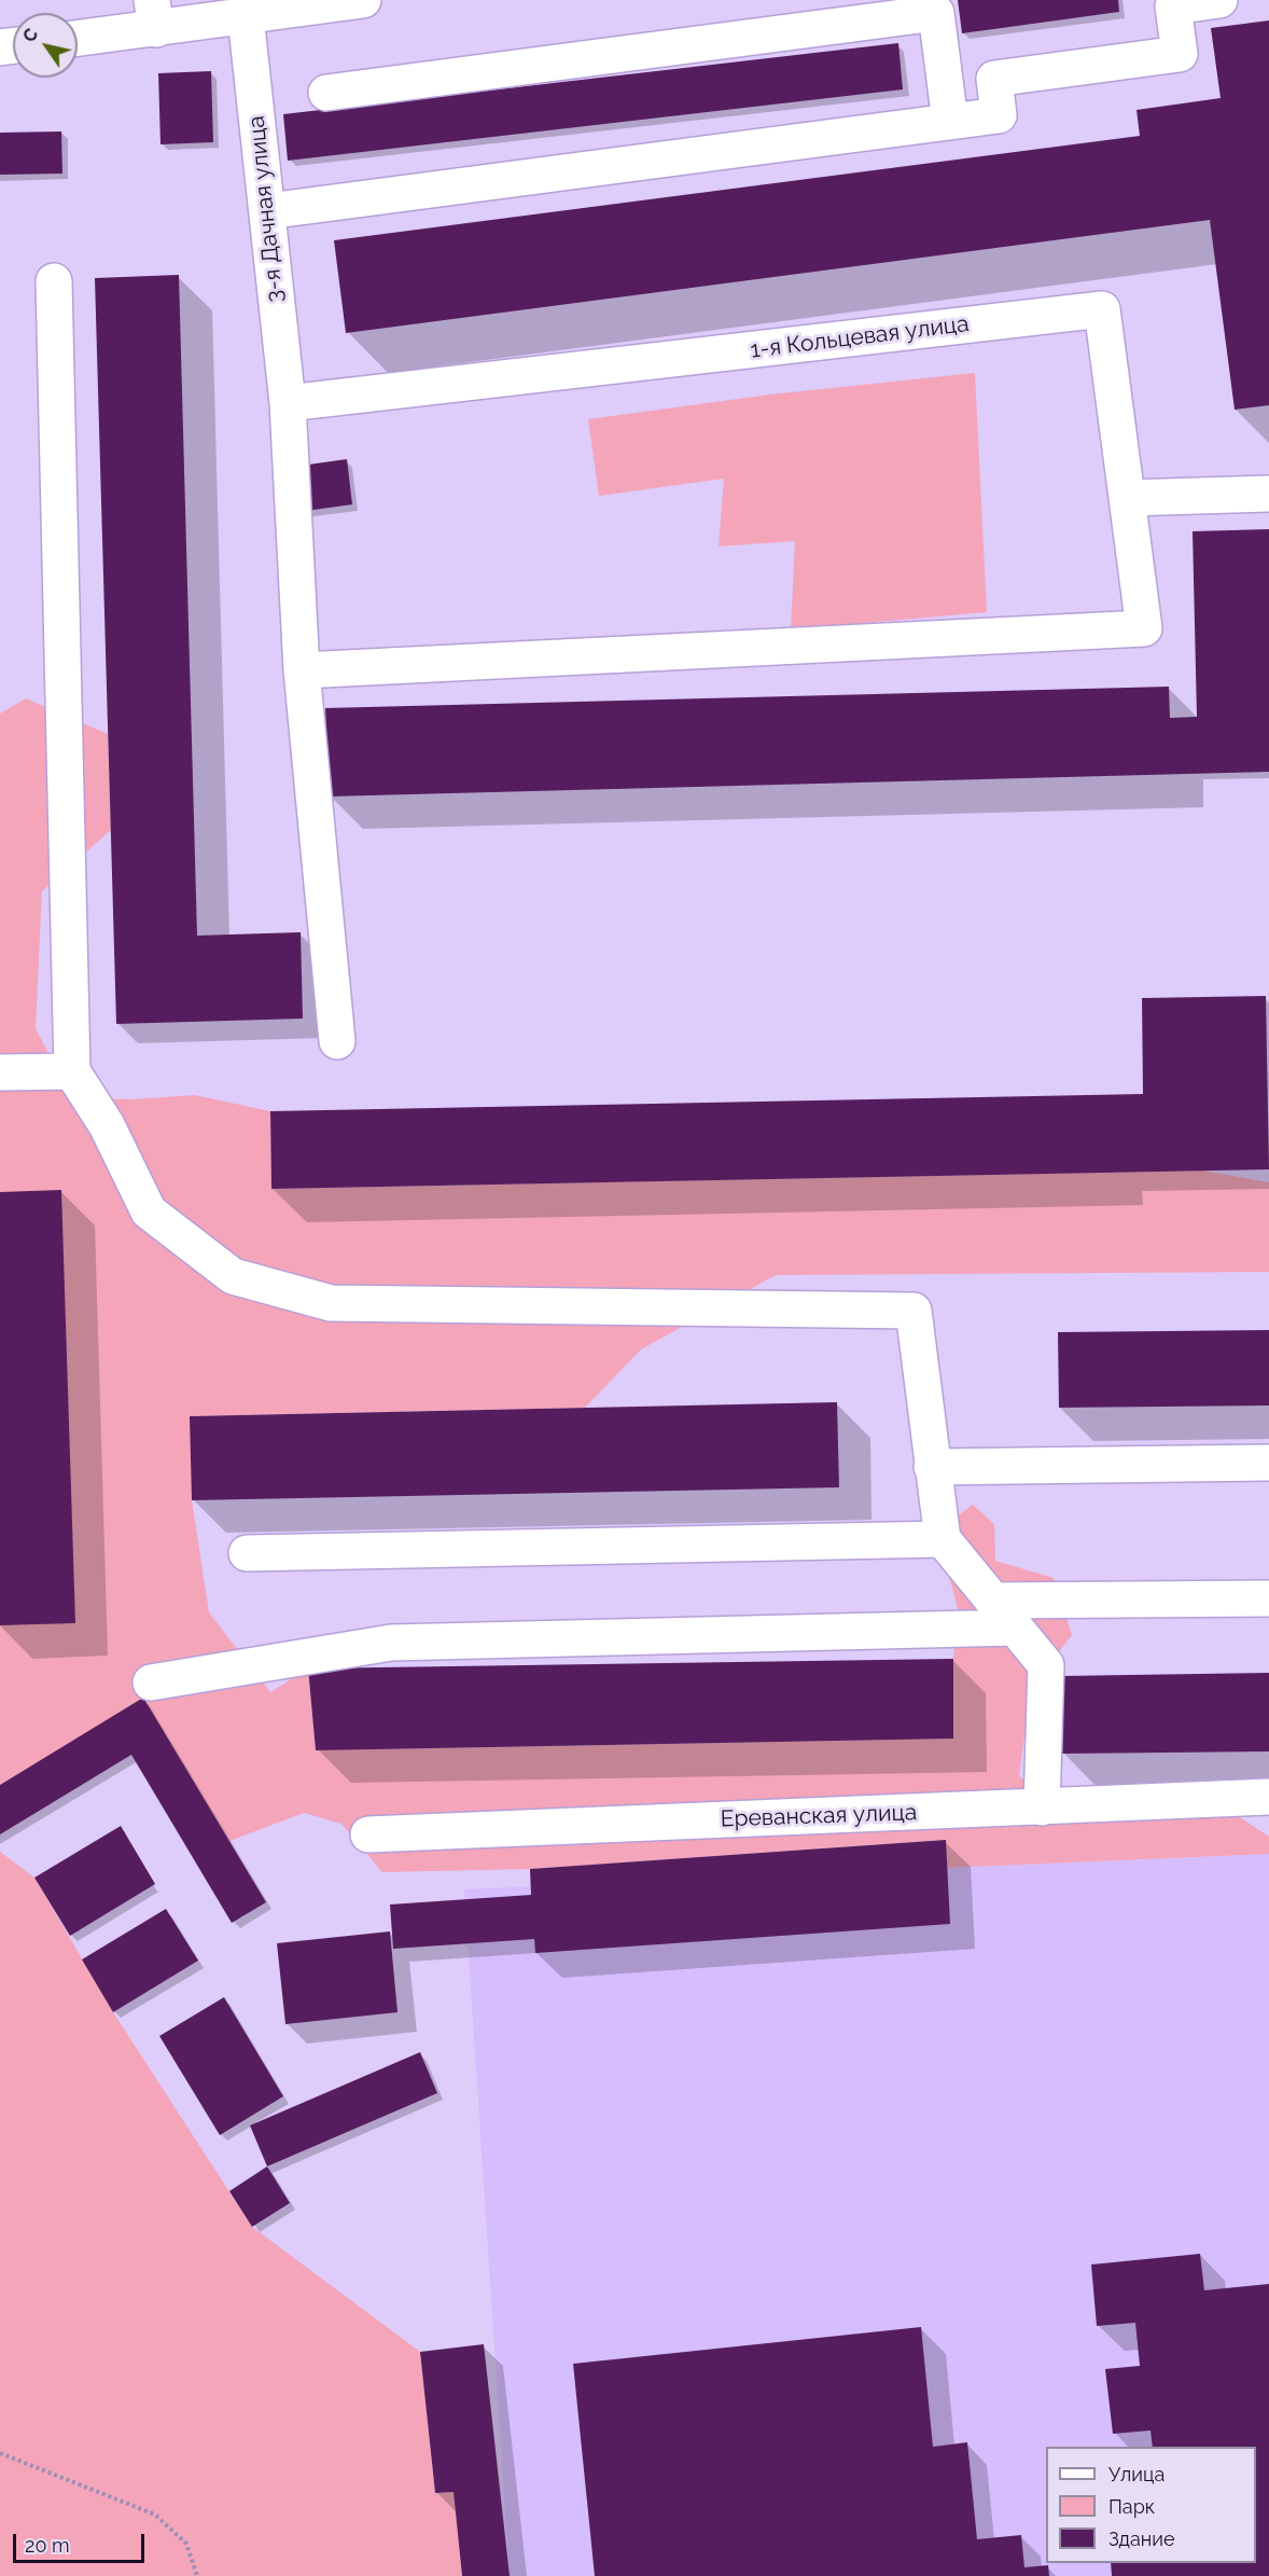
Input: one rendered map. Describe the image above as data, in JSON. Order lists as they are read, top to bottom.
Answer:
{
  "streets": {
    "street": ["3-я Дачная улица", "1-я Кольцевая улица", "Ереванская улица"]
  },
  "crossings": [
    ["3-я Дачная улица", "1-я Кольцевая улица"]
  ],
  "legend": ["Улица", "Парк", "Здание"],
  "scale_bar": "20 m",
  "north": "top left"
}
